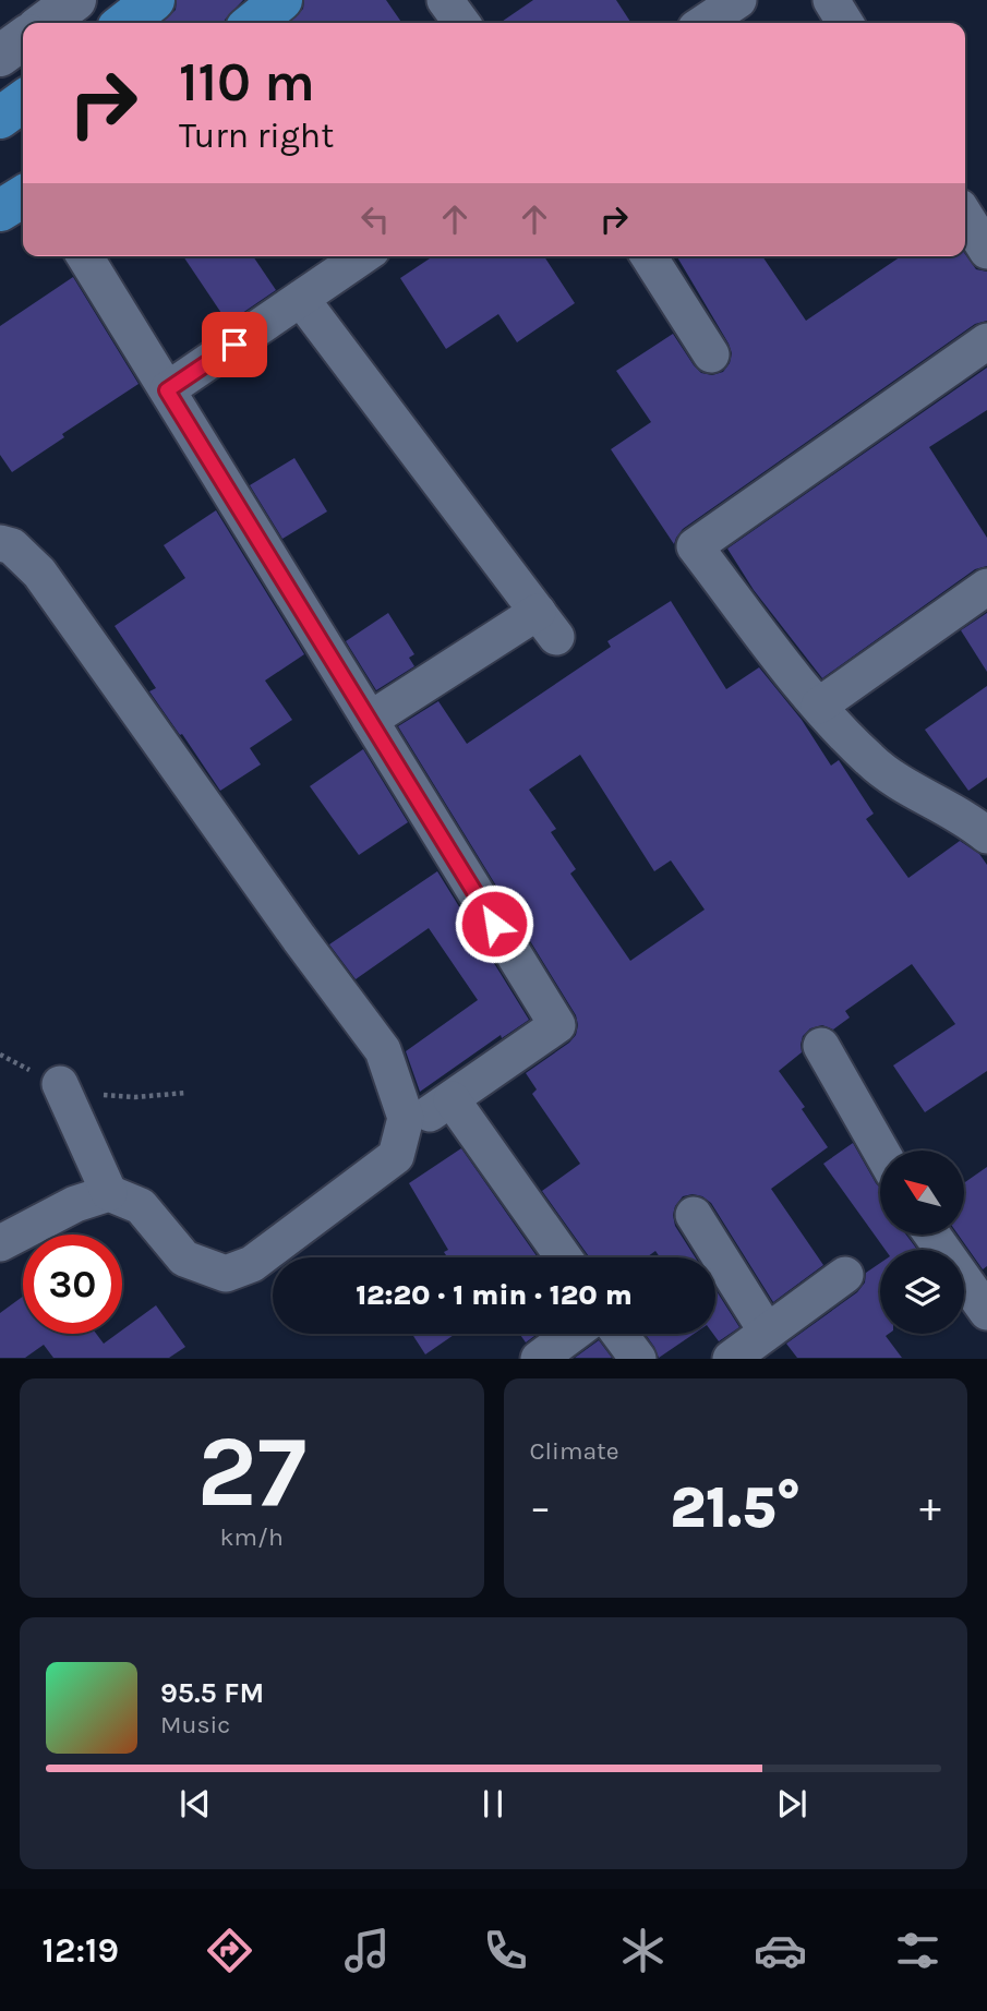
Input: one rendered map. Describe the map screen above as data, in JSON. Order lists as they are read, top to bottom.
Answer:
{
  "north": "top left",
  "page": {
    "turn": ["110 m", "Turn right"],
    "limit": "30",
    "trip": "12:20 · 1 min · 120 m",
    "tile": [
      ["27", "km/h"],
      "Climate"
    ],
    "heat": ["−", "21.5°", "+"],
    "song": ["95.5 FM", "Music"],
    "tabs": "12:19"
  }
}
